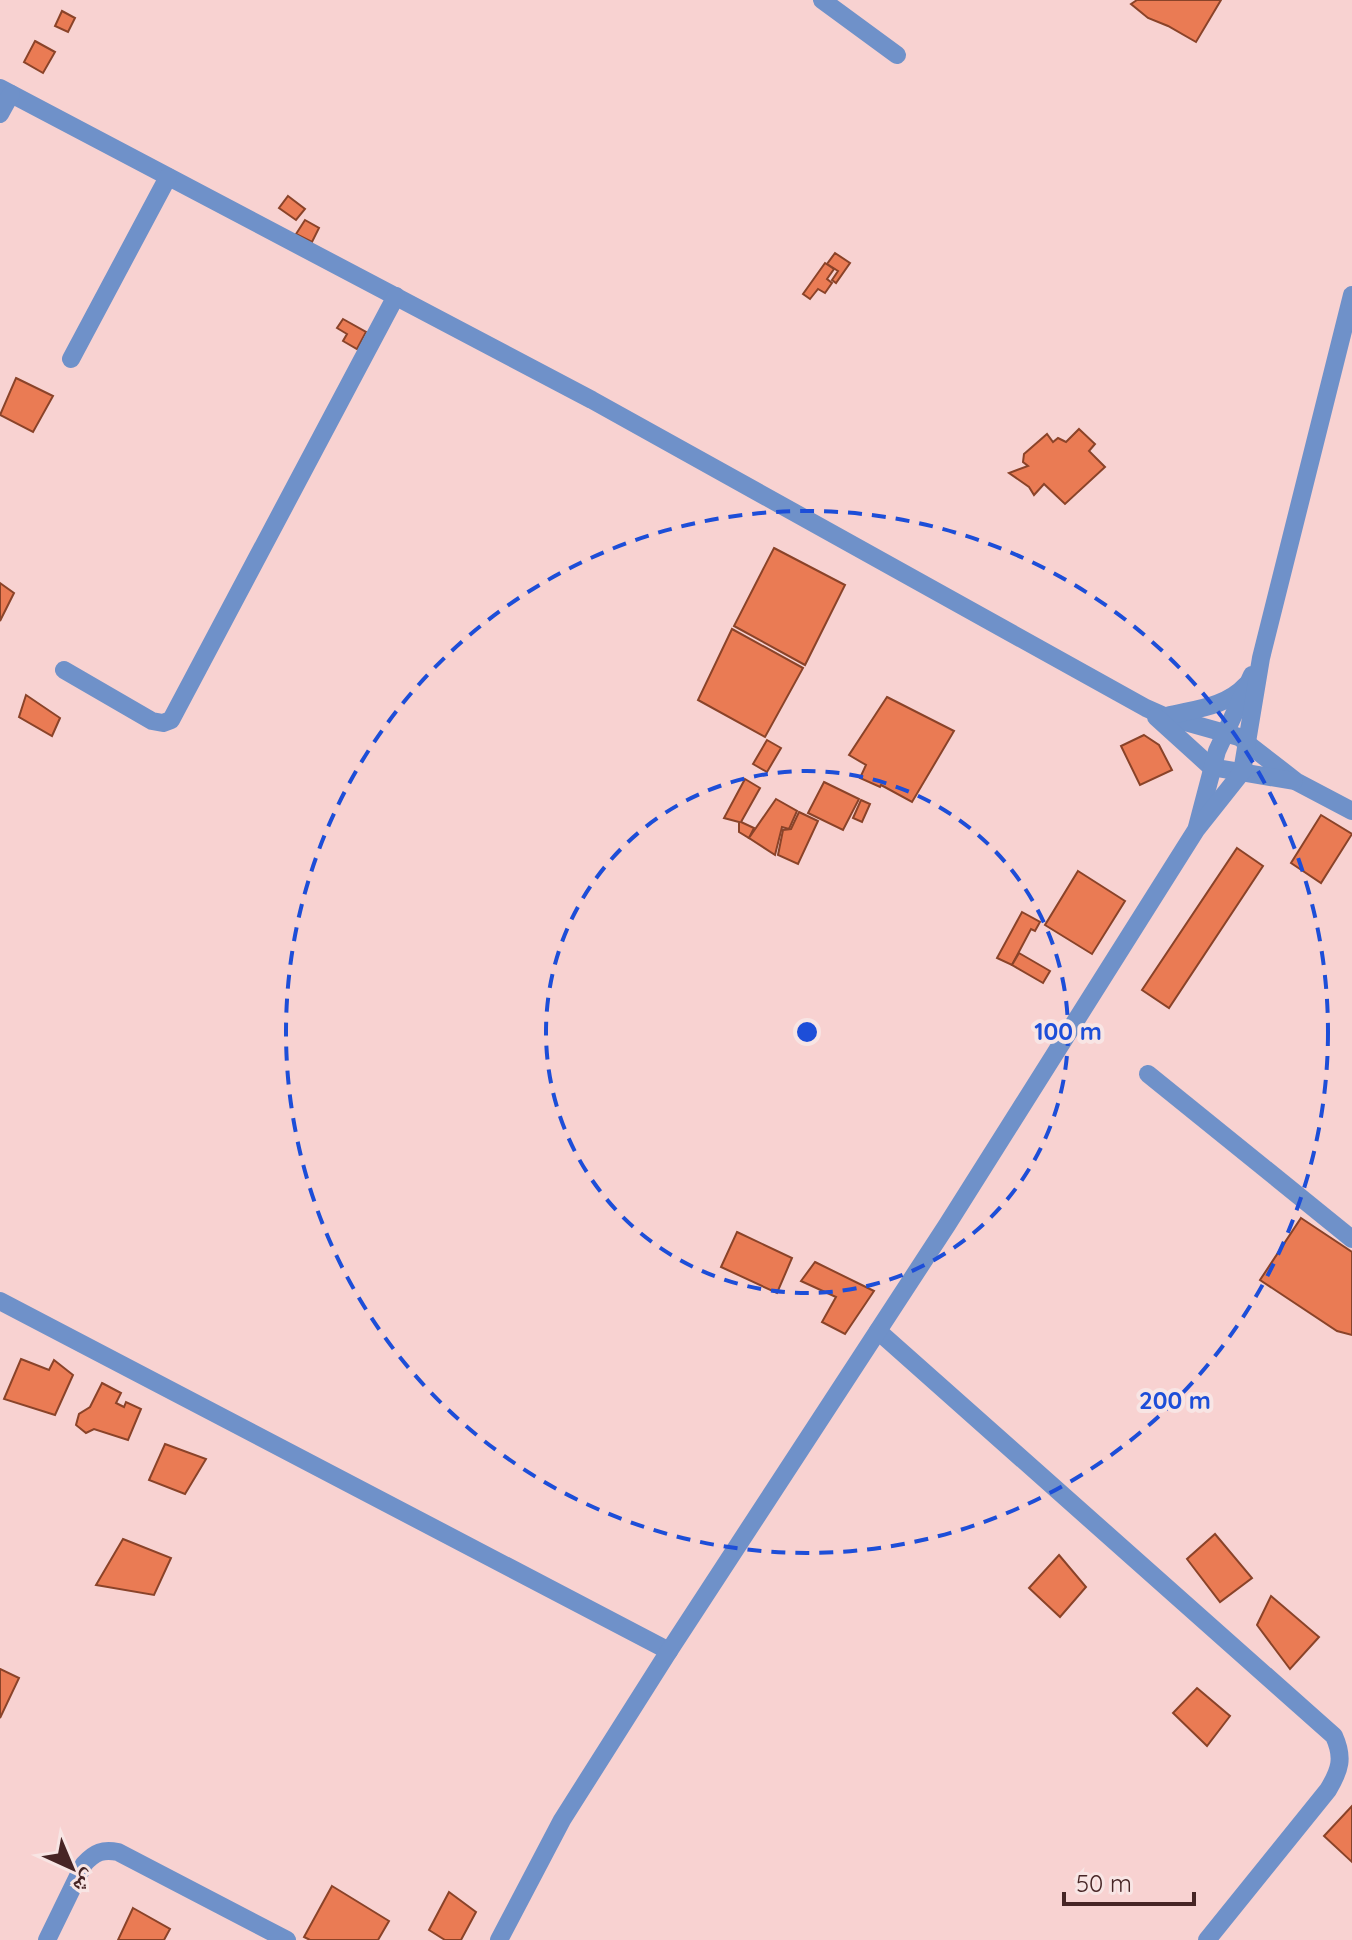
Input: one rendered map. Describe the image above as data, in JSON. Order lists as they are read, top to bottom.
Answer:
{
  "scale_bar": "50 m",
  "north": "bottom right",
  "rings": ["100 m", "200 m"]
}
